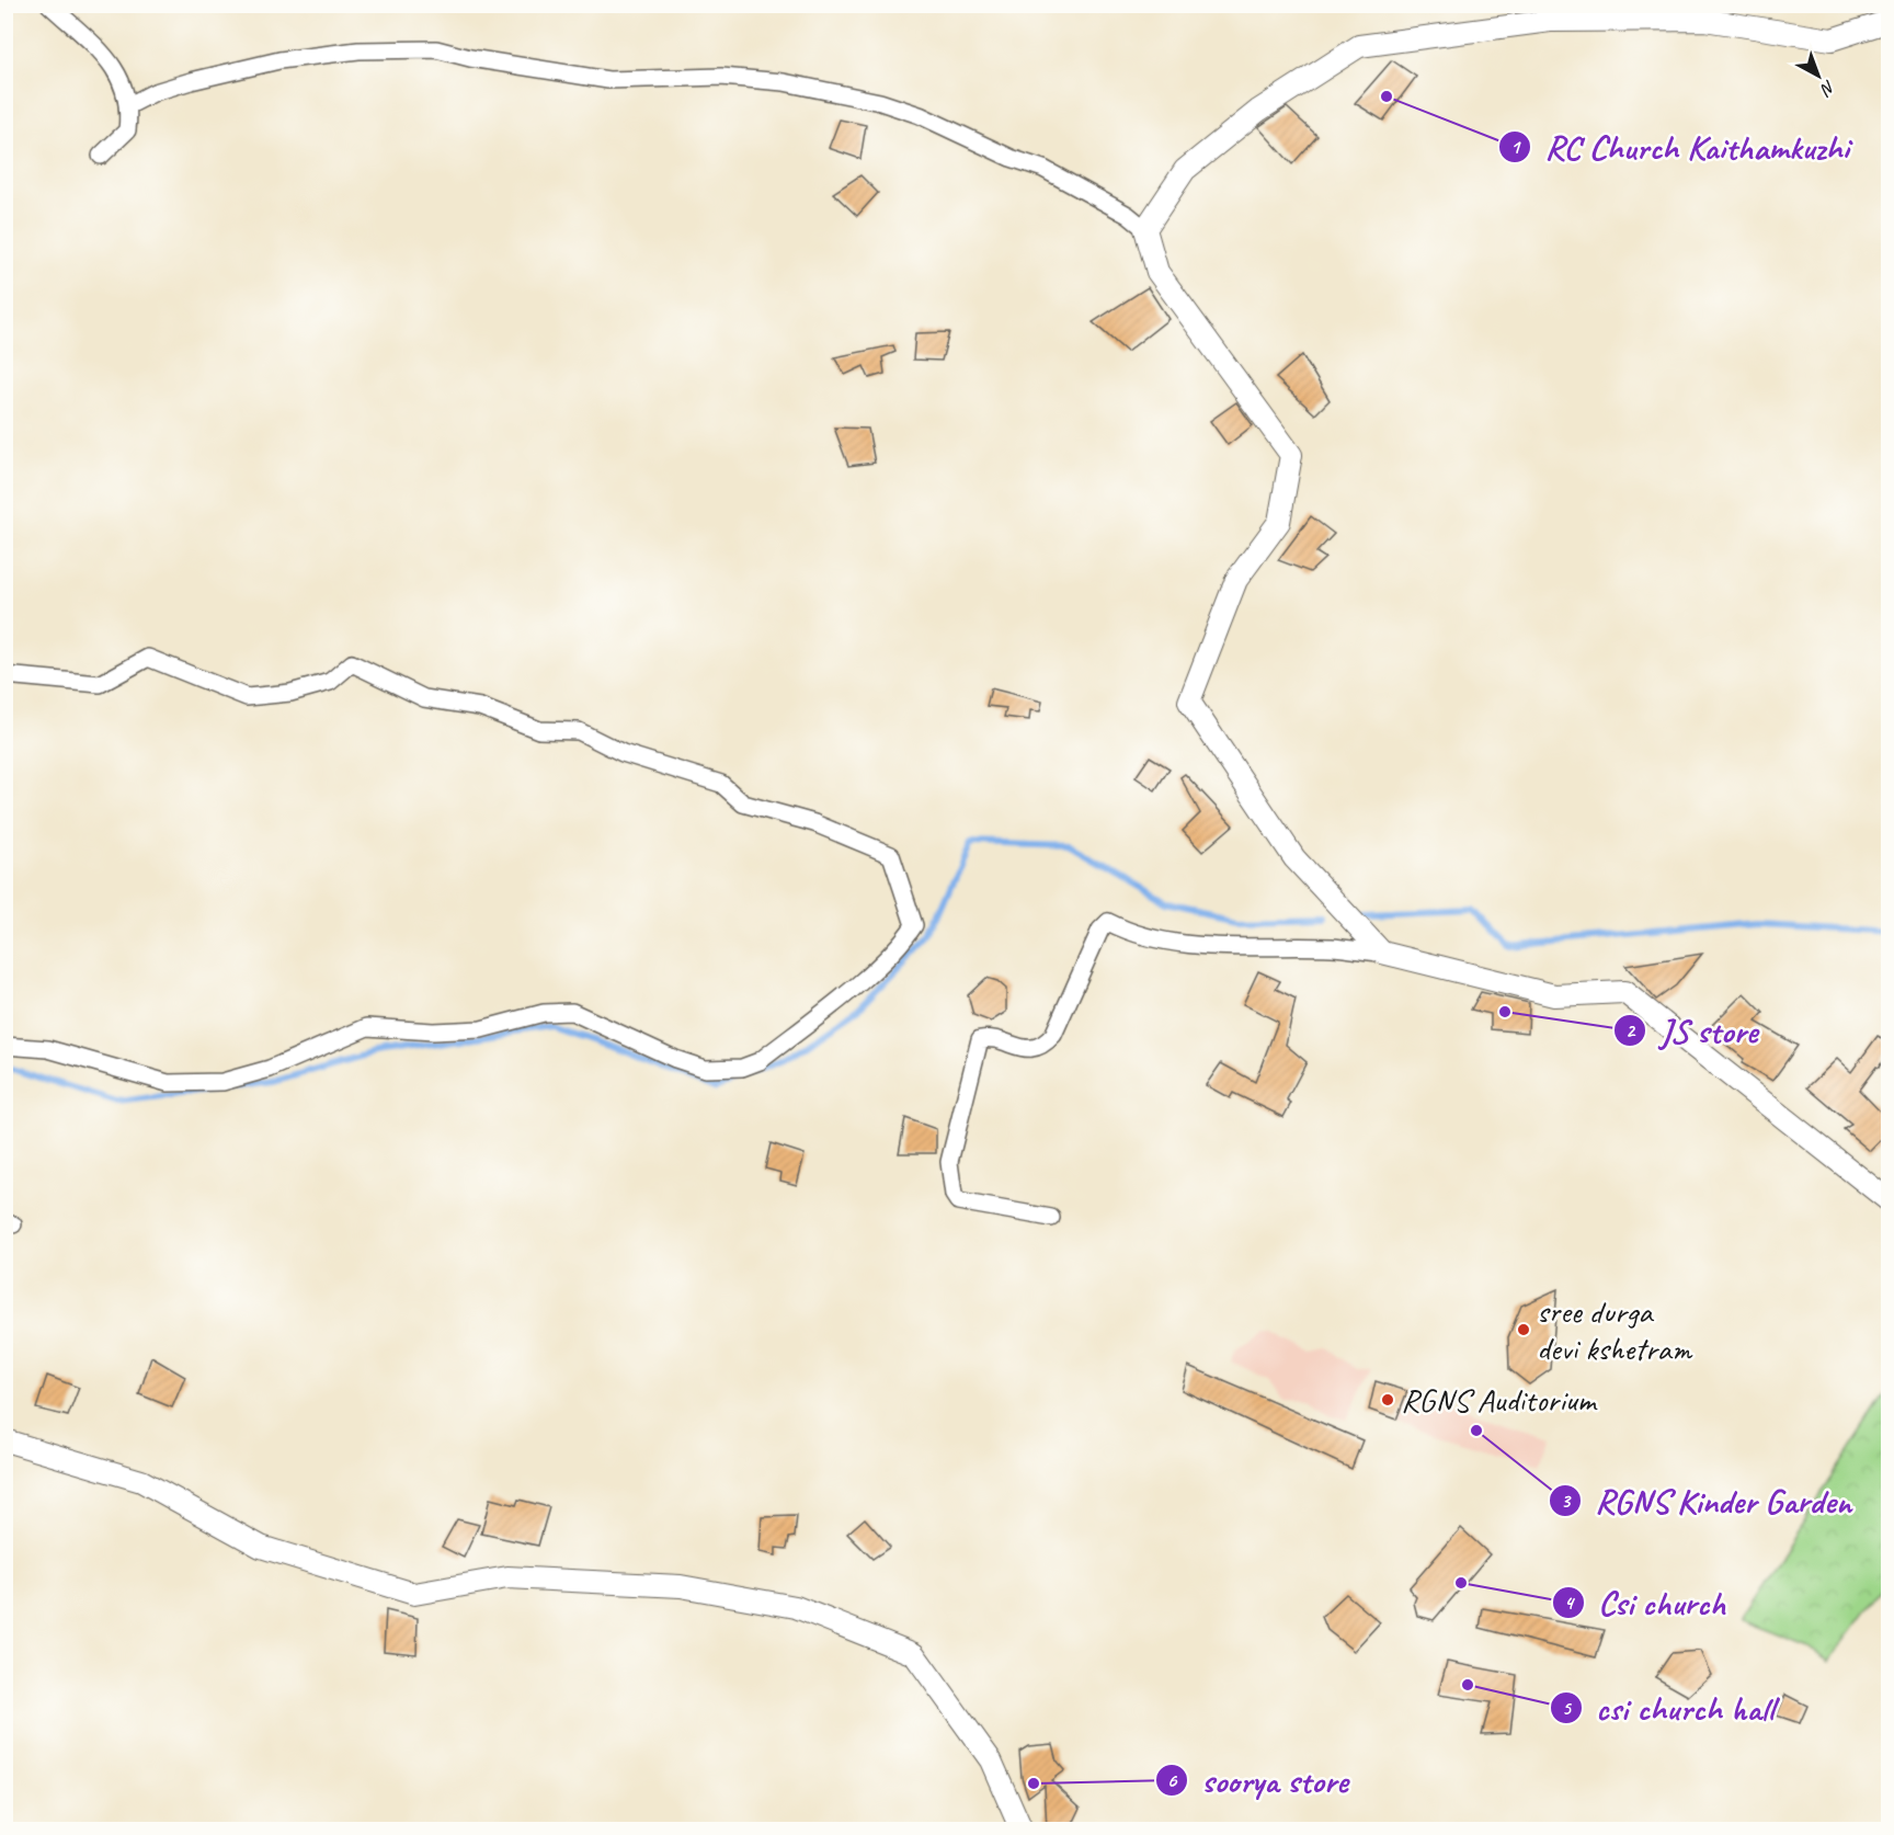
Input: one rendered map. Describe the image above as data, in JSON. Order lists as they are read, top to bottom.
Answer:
{
  "places": [
    "RC Church Kaithamkuzhi",
    "JS store",
    "sree durga devi kshetram",
    "RGNS Auditorium",
    "RGNS Kinder Garden",
    "Csi church",
    "csi church hall",
    "soorya store"
  ],
  "north": "bottom right"
}
